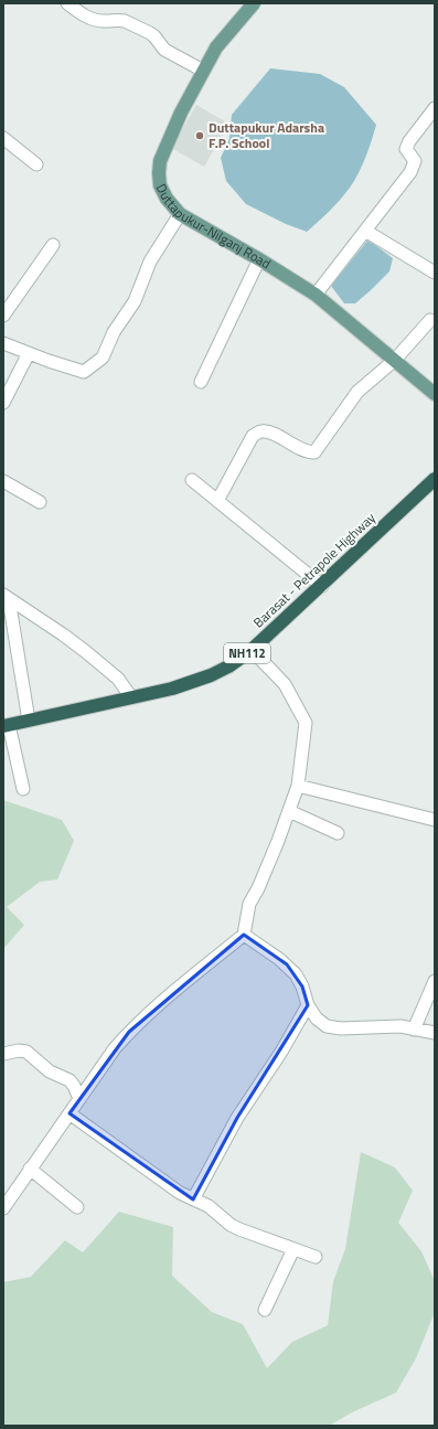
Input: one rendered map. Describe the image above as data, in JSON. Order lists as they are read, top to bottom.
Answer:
{
  "streets": {
    "highway": ["Barasat - Petrapole Highway", "NH112"],
    "main road": ["Duttapukur-Nilganj Road"]
  },
  "places": ["Duttapukur Adarsha F.P. School"]
}
